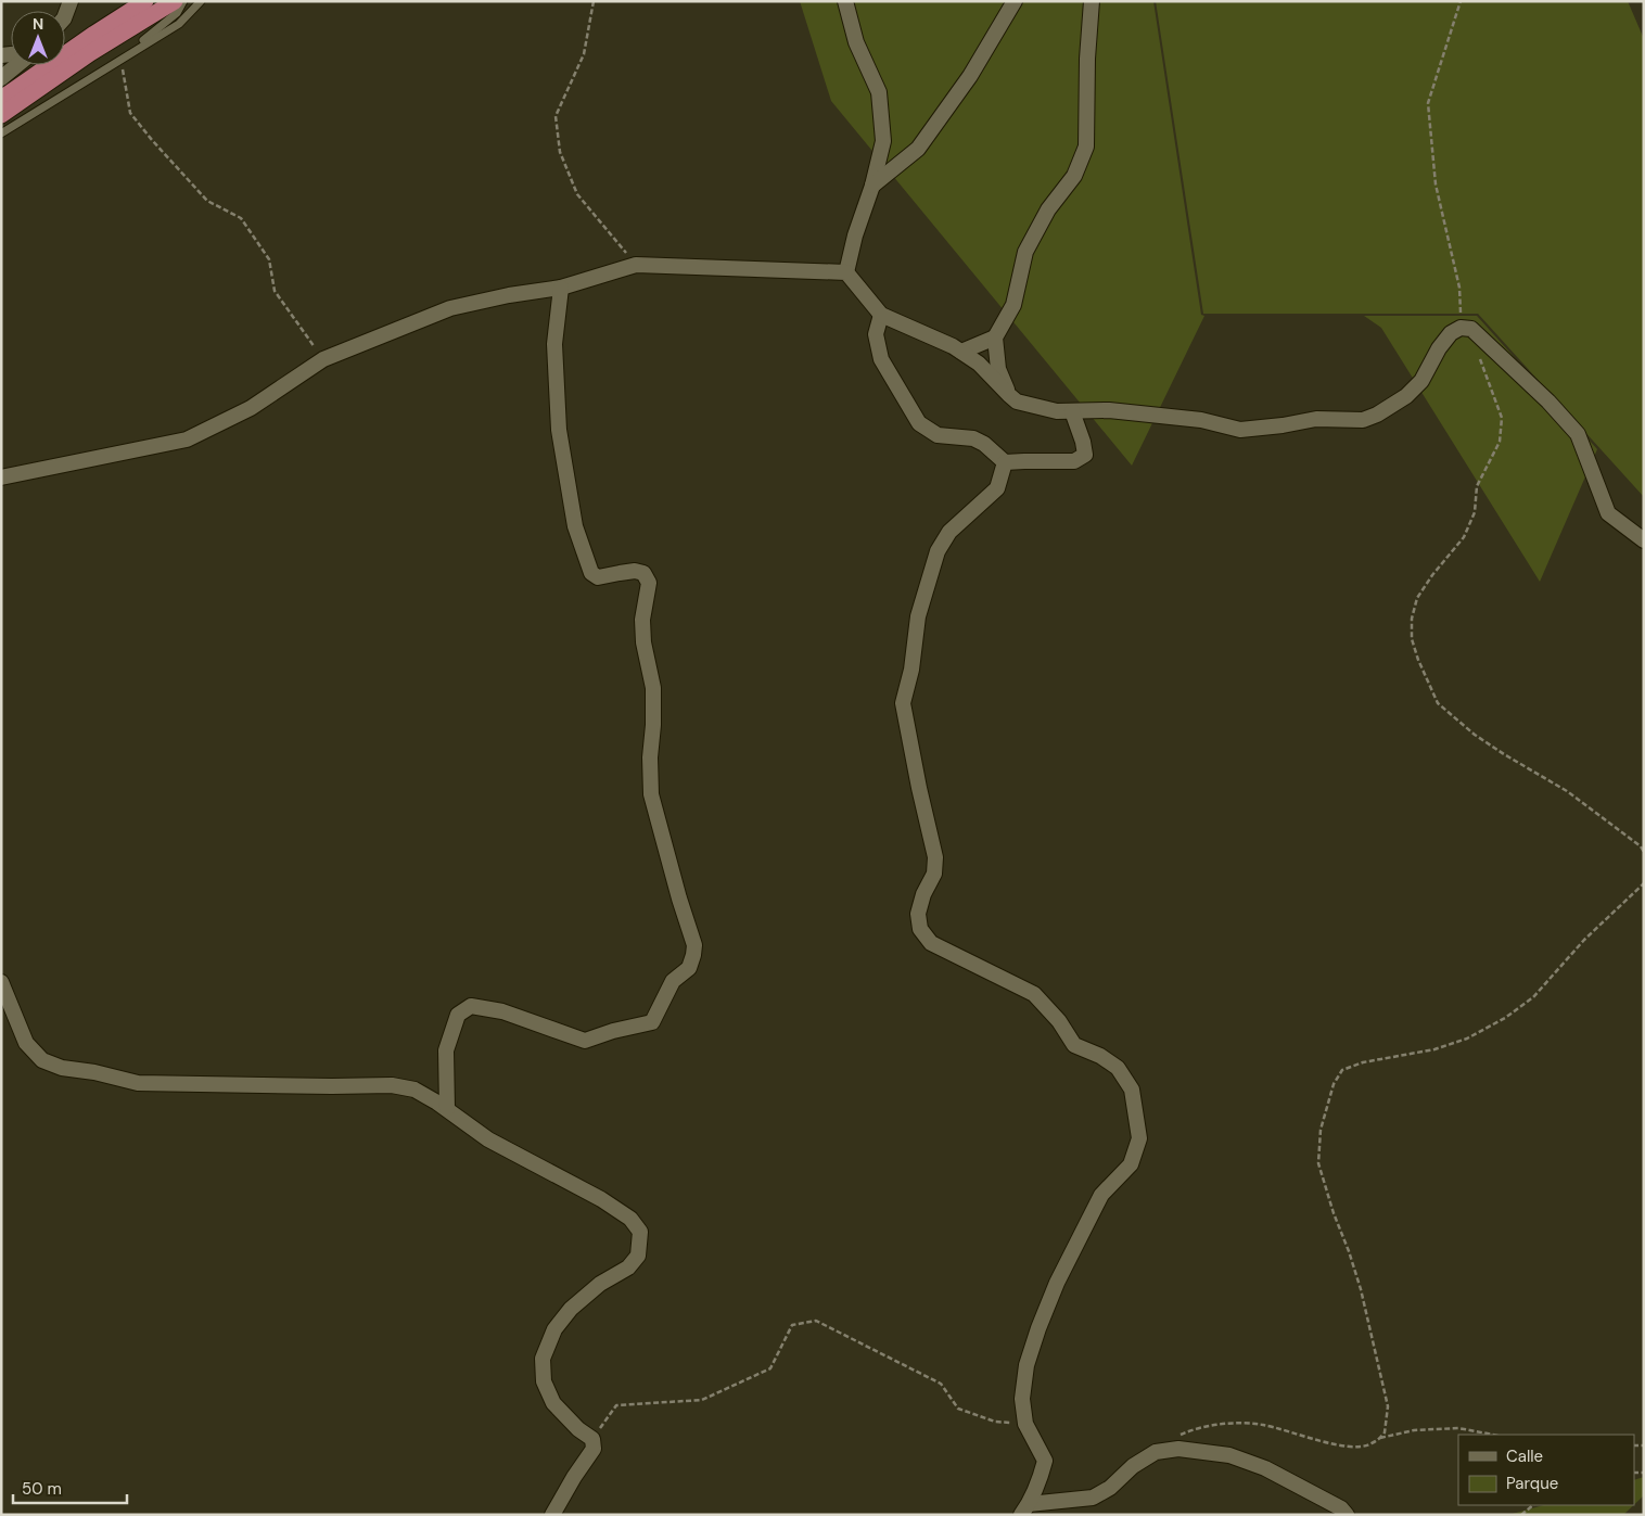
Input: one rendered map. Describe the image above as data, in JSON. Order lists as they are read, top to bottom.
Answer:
{
  "legend": ["Calle", "Parque"],
  "scale_bar": "50 m",
  "north": "top"
}
